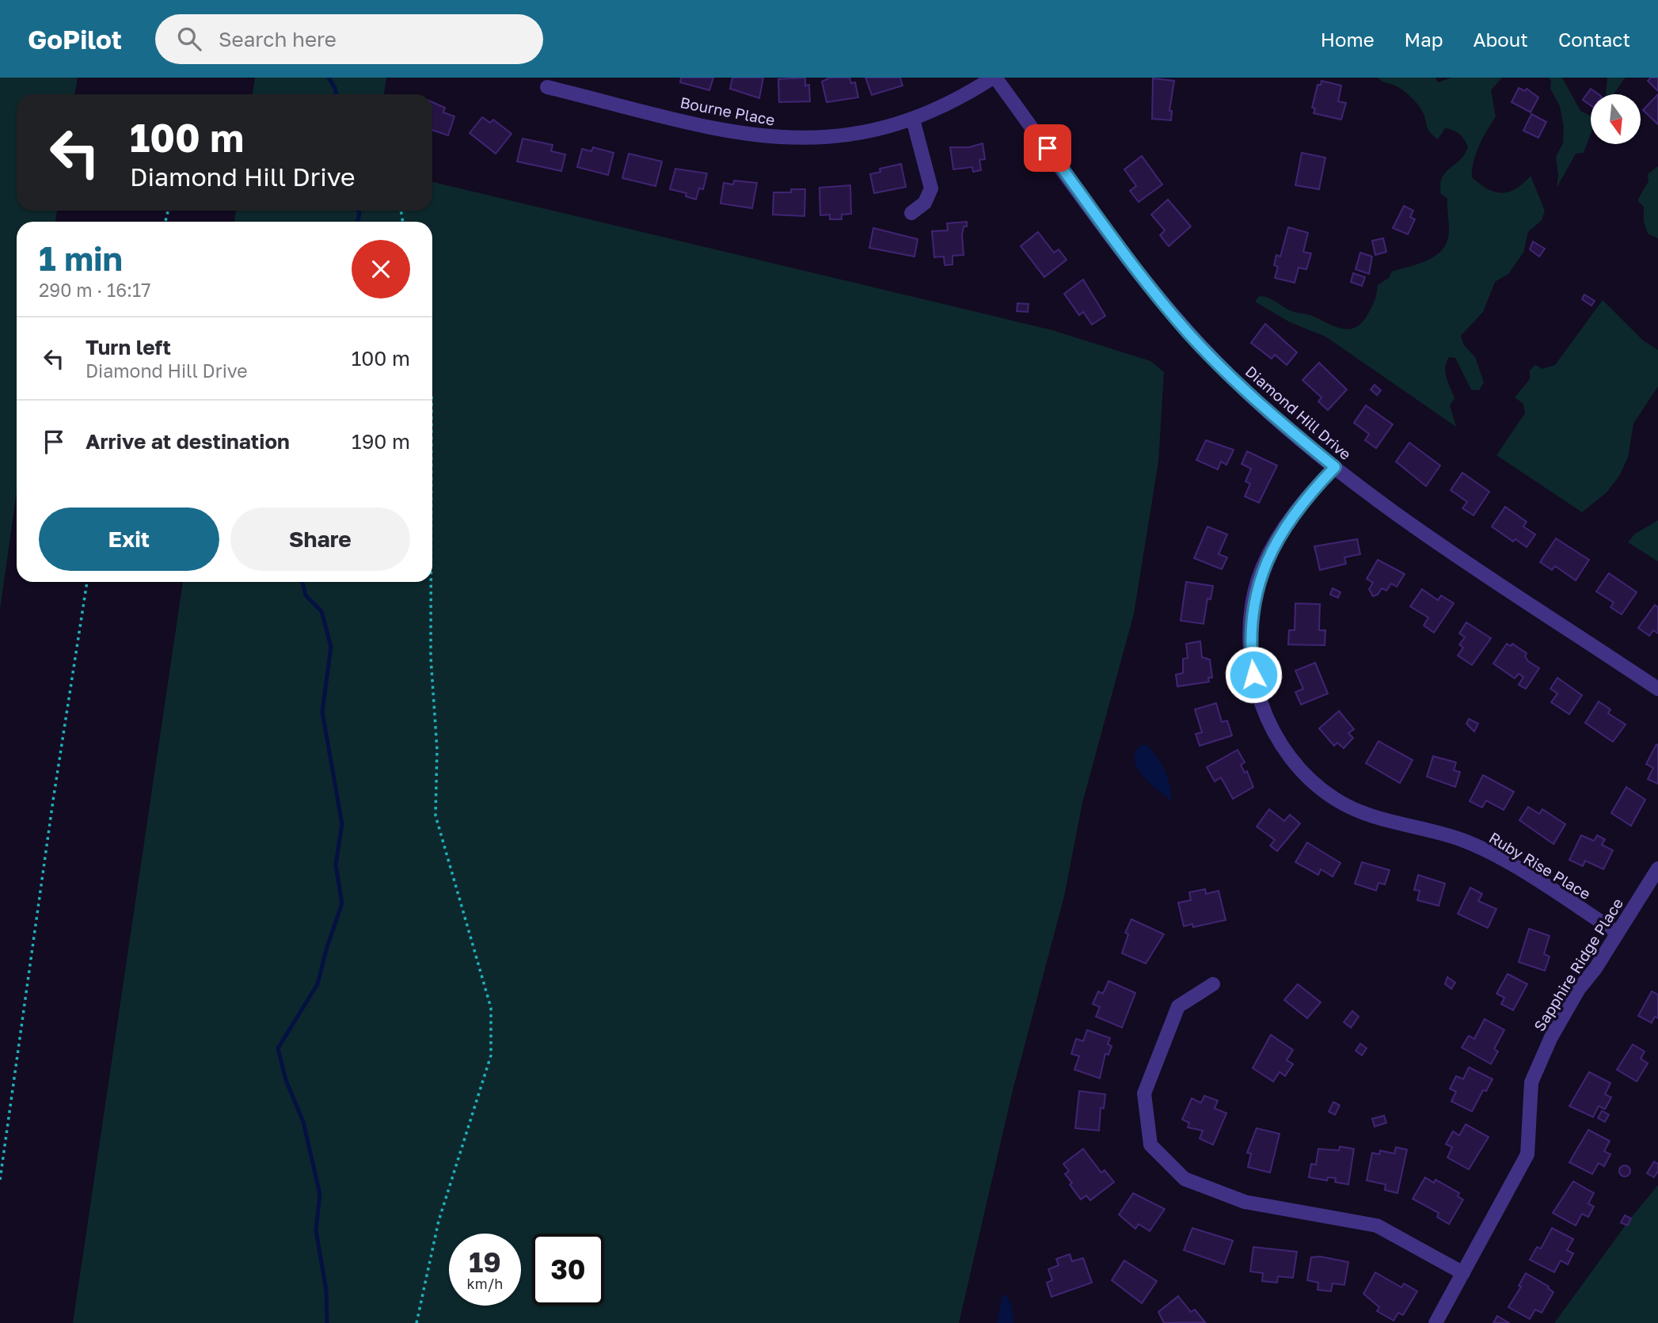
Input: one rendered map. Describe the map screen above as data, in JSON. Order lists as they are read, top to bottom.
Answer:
{
  "streets": {
    "street": [
      "Bourne Place",
      "Diamond Hill Drive",
      "Ruby Rise Place",
      "Sapphire Ridge Place"
    ]
  },
  "crossings": [
    ["Bourne Place", "Diamond Hill Drive"],
    ["Diamond Hill Drive", "Ruby Rise Place"],
    ["Ruby Rise Place", "Sapphire Ridge Place"]
  ],
  "north": "bottom",
  "page": {
    "header": "GoPilot",
    "search": "Search here",
    "nav": [
      "Home",
      "Map",
      "About",
      "Contact"
    ],
    "turn": ["100 m", "Diamond Hill Drive"],
    "heading": ["1 min", "290 m · 16:17"],
    "list": [
      {
        "name": "Turn left",
        "note": "Diamond Hill Drive",
        "value": "100 m"
      },
      {
        "name": "Arrive at destination",
        "value": "190 m"
      }
    ],
    "buttons": ["Exit", "Share"],
    "speed": "19 km/h",
    "limit": "30"
  }
}
